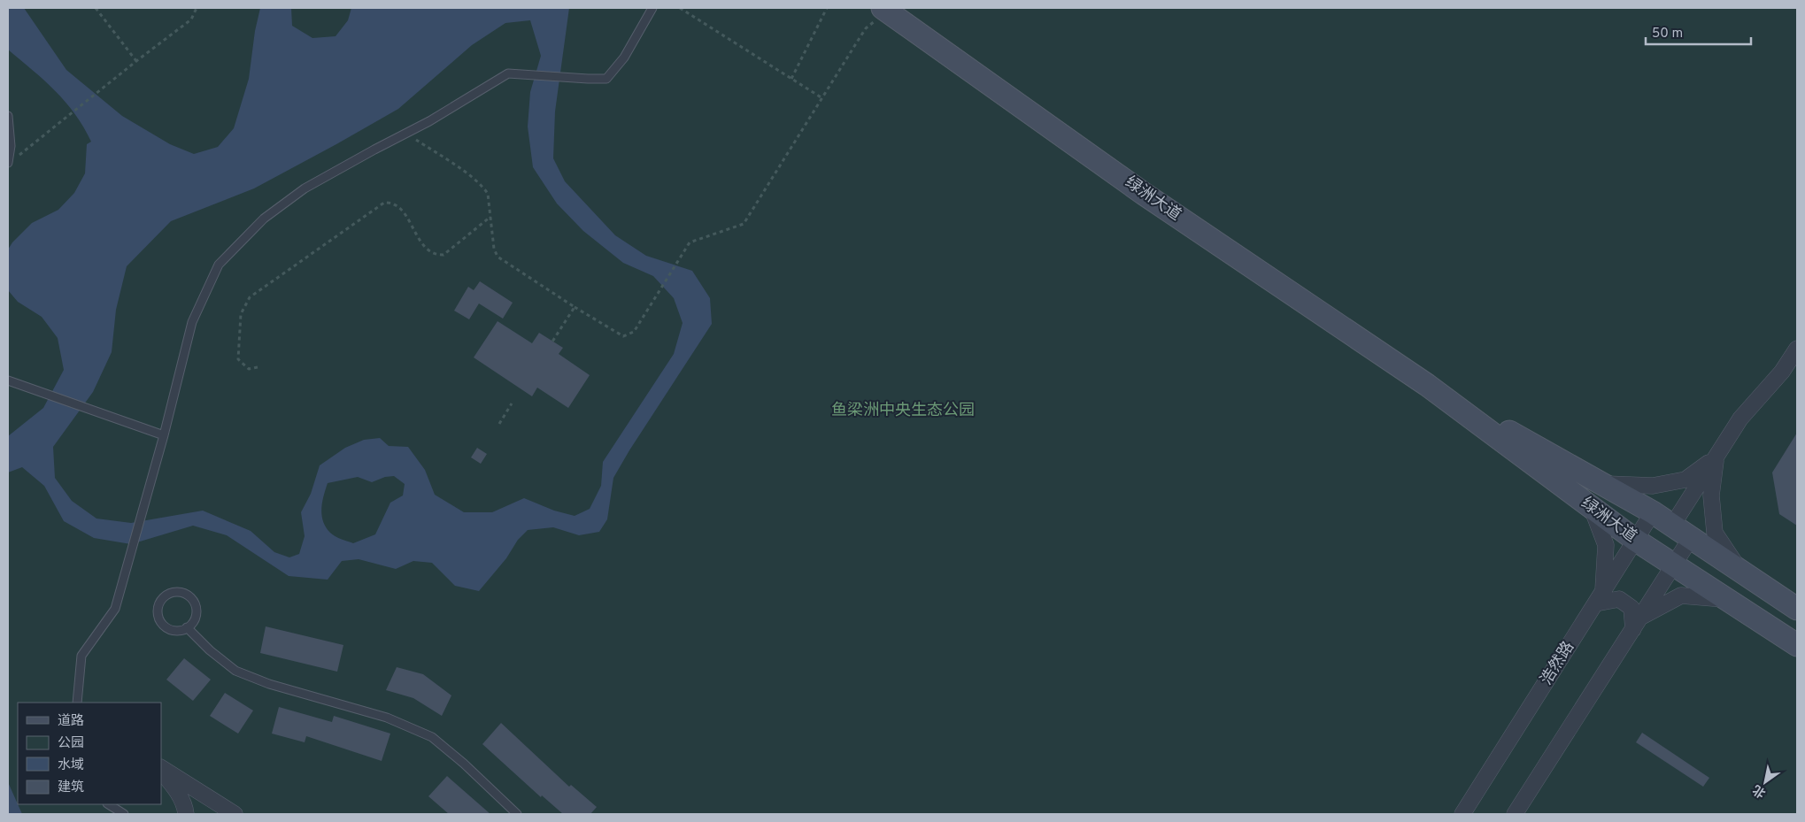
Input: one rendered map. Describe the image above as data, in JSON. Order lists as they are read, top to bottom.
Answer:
{
  "streets": {
    "main road": ["绿洲大道"],
    "street": ["浩然路"]
  },
  "crossings": [
    ["绿洲大道", "浩然路"]
  ],
  "parks": ["鱼梁洲中央生态公园"],
  "legend": [
    "道路",
    "公园",
    "水域",
    "建筑"
  ],
  "scale_bar": "50 m",
  "north": "bottom left"
}
